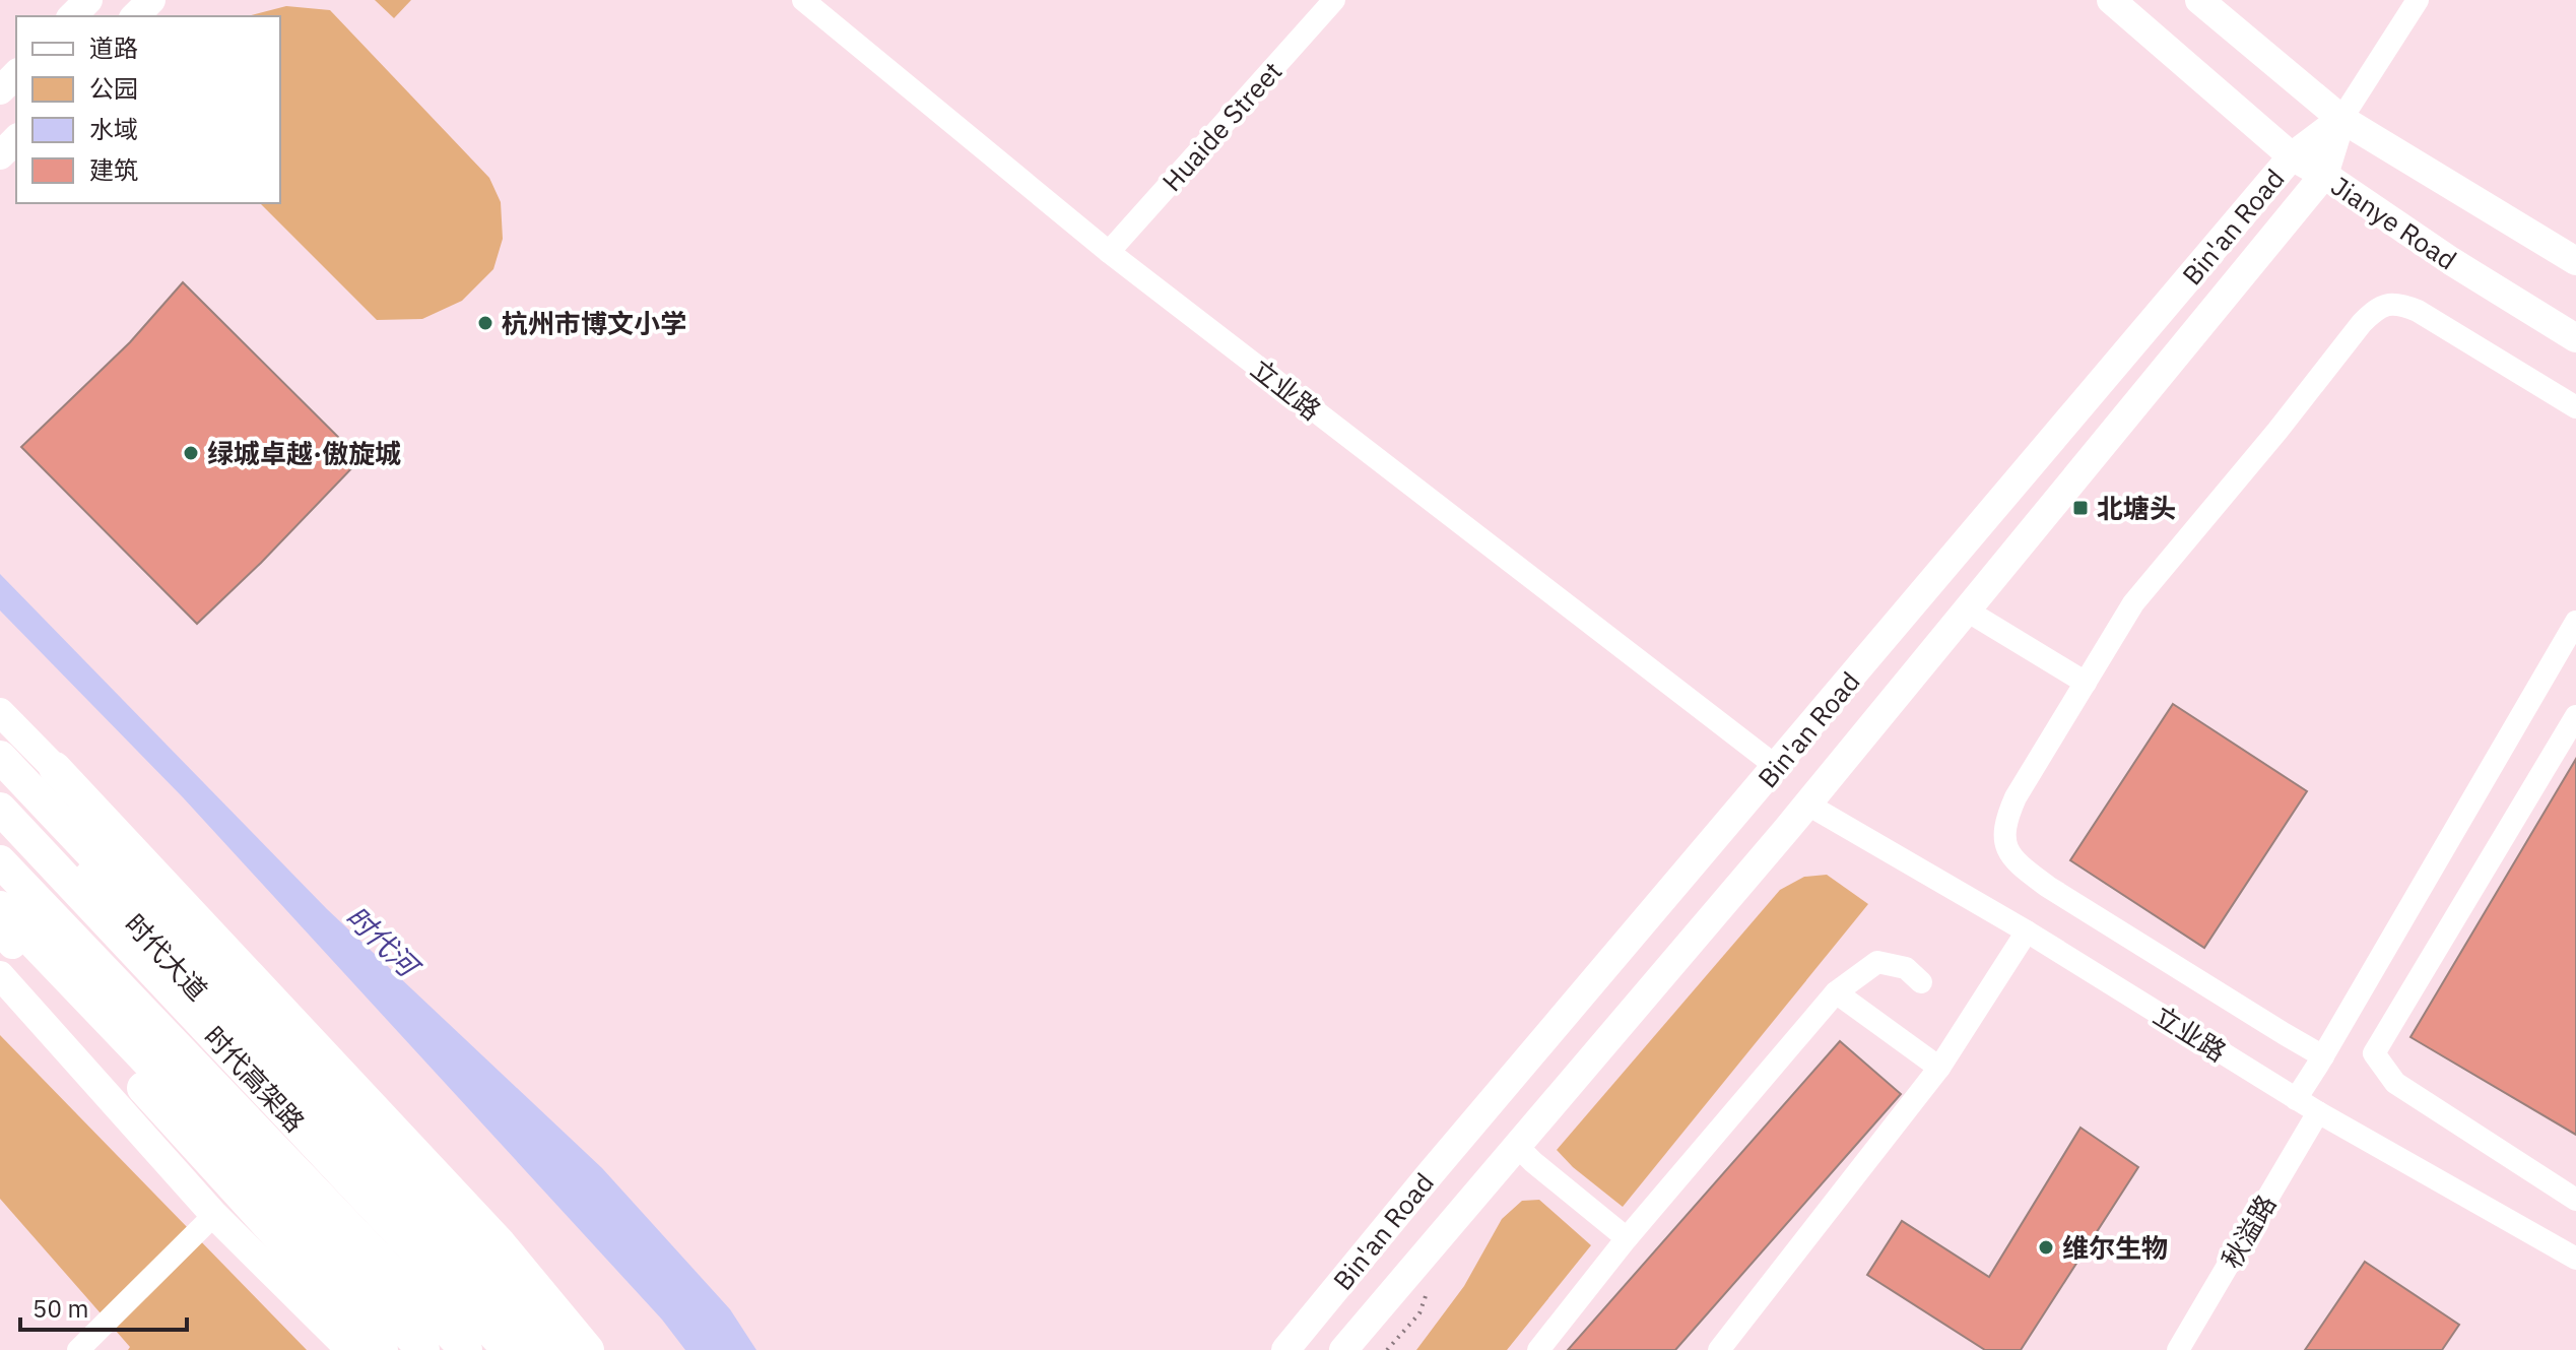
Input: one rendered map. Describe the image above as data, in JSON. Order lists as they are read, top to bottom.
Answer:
{
  "streets": {
    "highway": ["时代高架路"],
    "main road": ["Jianye Road", "Bin'an Road", "时代大道"],
    "street": ["Huaide Street", "立业路", "秋溢路"]
  },
  "crossings": [
    ["Huaide Street", "立业路"],
    ["Jianye Road", "Bin'an Road"],
    ["Bin'an Road", "立业路"],
    ["立业路", "秋溢路"]
  ],
  "water": ["时代河"],
  "places": {
    "other": ["杭州市博文小学", "绿城卓越·傲旋城", "维尔生物"],
    "transit": ["北塘头"]
  },
  "legend": [
    "道路",
    "公园",
    "水域",
    "建筑"
  ],
  "scale_bar": "50 m"
}
